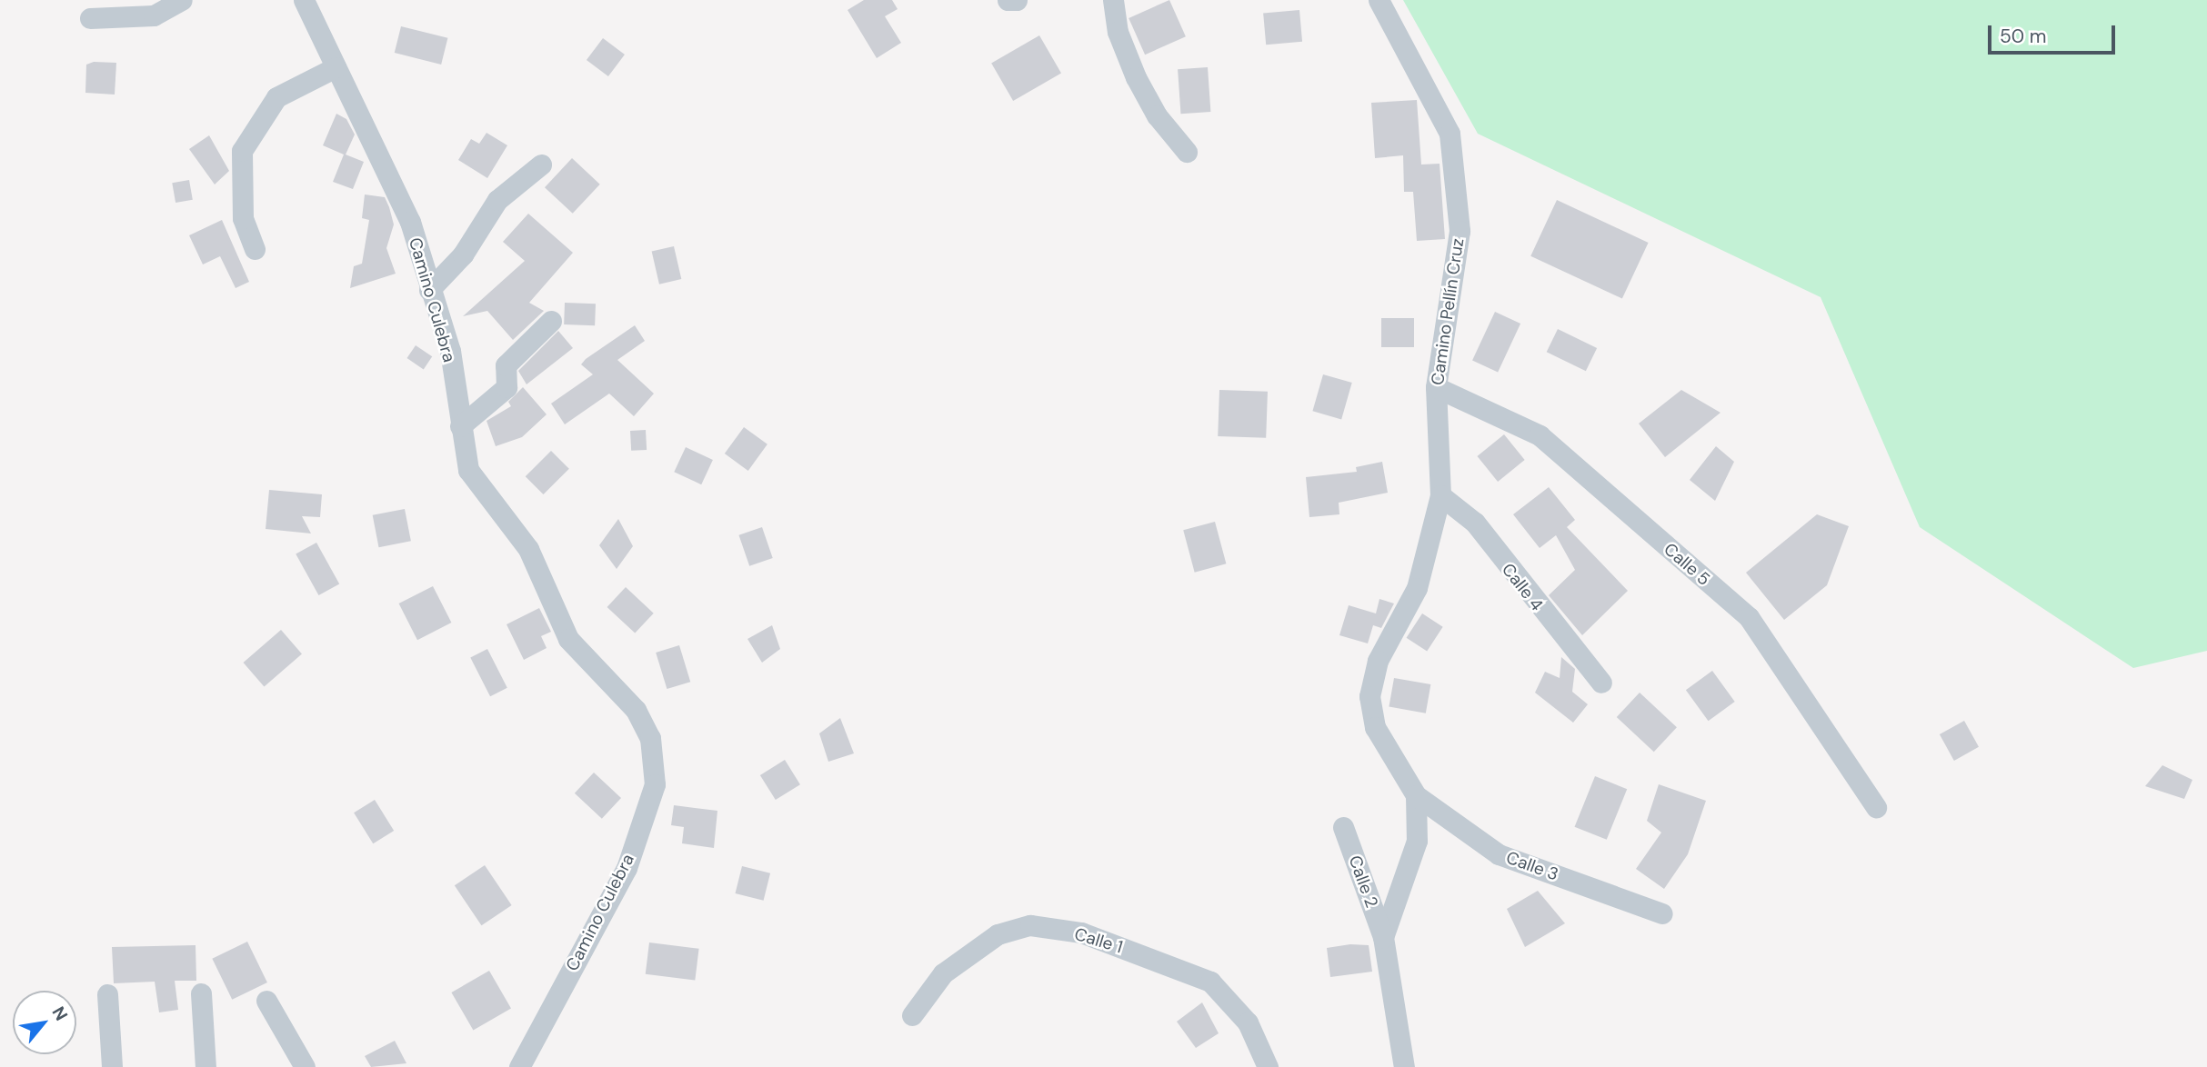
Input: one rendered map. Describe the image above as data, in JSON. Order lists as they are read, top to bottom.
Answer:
{
  "streets": {
    "street": [
      "Camino Culebra",
      "Camino Pellín Cruz",
      "Calle 5",
      "Calle 4",
      "Calle 3",
      "Calle 2",
      "Calle 1"
    ]
  },
  "crossings": [
    ["Camino Pellín Cruz", "Calle 5"],
    ["Camino Pellín Cruz", "Calle 4"],
    ["Camino Pellín Cruz", "Calle 3"],
    ["Camino Pellín Cruz", "Calle 2"]
  ],
  "scale_bar": "50 m",
  "north": "top right"
}
